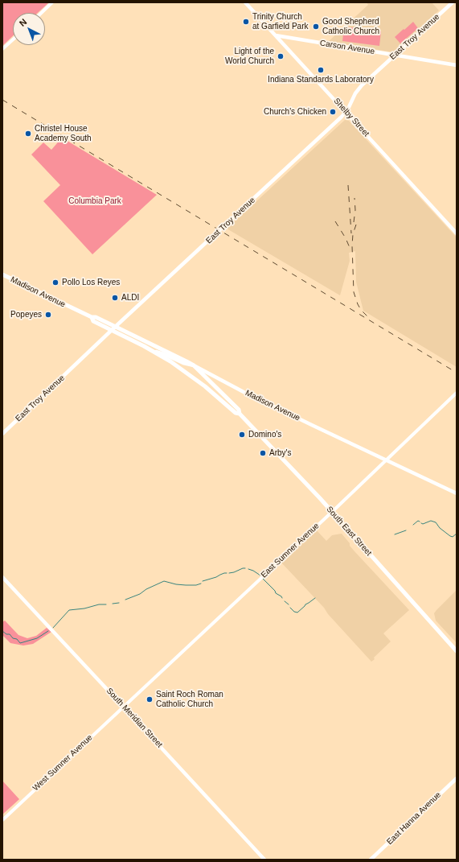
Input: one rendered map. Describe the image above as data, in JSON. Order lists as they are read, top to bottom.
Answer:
{
  "streets": {
    "main road": [
      "East Troy Avenue",
      "Carson Avenue",
      "Shelby Street",
      "Madison Avenue",
      "South East Street",
      "South Meridian Street",
      "East Hanna Avenue"
    ],
    "street": ["East Sumner Avenue", "West Sumner Avenue"]
  },
  "crossings": [
    ["East Troy Avenue", "Carson Avenue"],
    ["East Troy Avenue", "Shelby Street"],
    ["East Troy Avenue", "Madison Avenue"],
    ["Carson Avenue", "Shelby Street"],
    ["Madison Avenue", "South East Street"],
    ["Madison Avenue", "East Sumner Avenue"],
    ["South East Street", "East Sumner Avenue"],
    ["East Sumner Avenue", "South Meridian Street"],
    ["East Sumner Avenue", "West Sumner Avenue"],
    ["South Meridian Street", "West Sumner Avenue"]
  ],
  "parks": ["Columbia Park"],
  "places": [
    "Trinity Church at Garfield Park",
    "Good Shepherd Catholic Church",
    "Light of the World Church",
    "Indiana Standards Laboratory",
    "Church's Chicken",
    "Christel House Academy South",
    "Pollo Los Reyes",
    "ALDI",
    "Popeyes",
    "Domino's",
    "Arby's",
    "Saint Roch Roman Catholic Church"
  ],
  "north": "top left"
}
